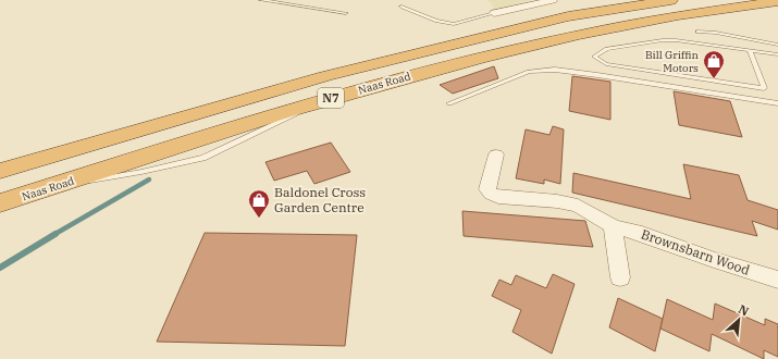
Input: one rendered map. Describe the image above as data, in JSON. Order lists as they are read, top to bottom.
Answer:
{
  "streets": {
    "highway": ["Naas Road", "N7"],
    "street": ["Brownsbarn Wood"]
  },
  "crossings": [
    ["Naas Road", "N7"]
  ],
  "places": {
    "shop": ["Bill Griffin Motors", "Baldonel Cross Garden Centre"]
  },
  "north": "top right"
}
